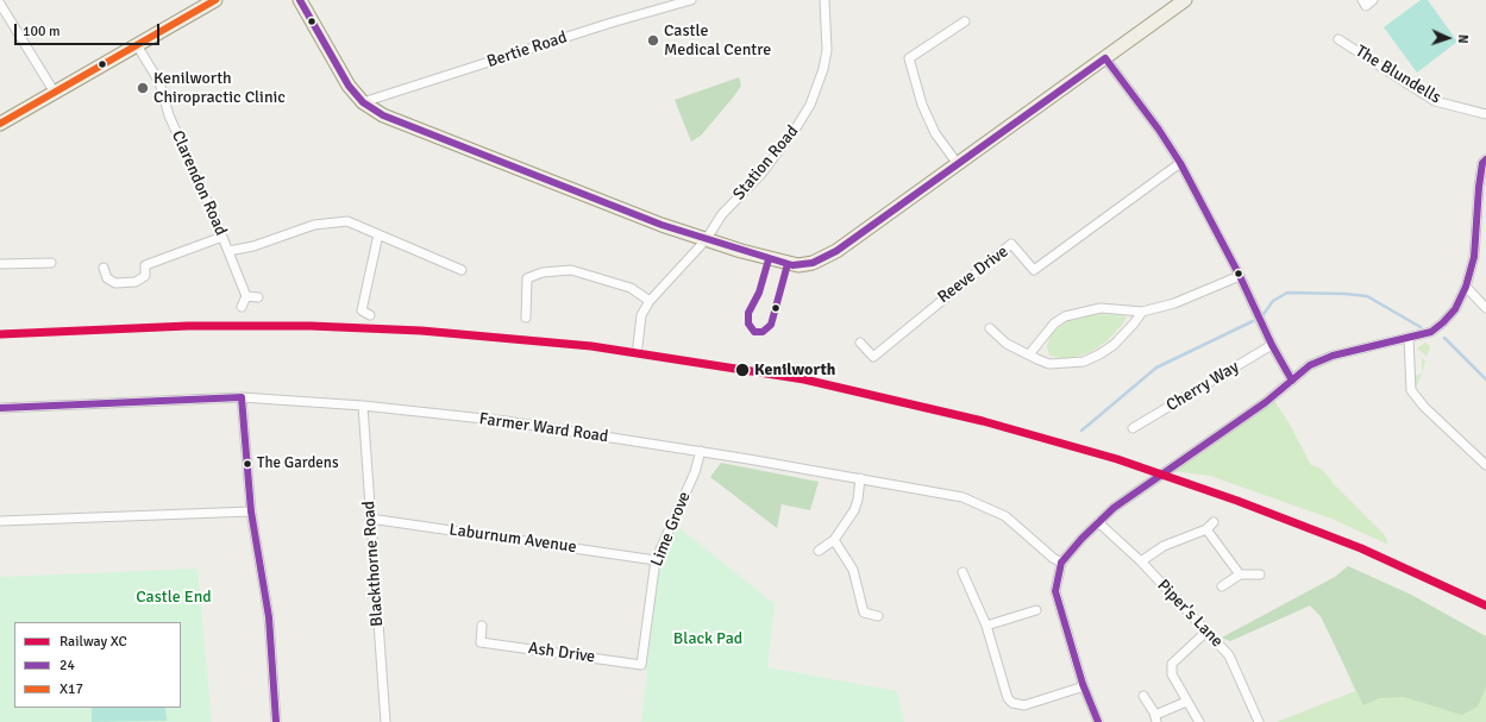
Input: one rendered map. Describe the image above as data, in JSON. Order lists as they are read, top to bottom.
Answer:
{
  "streets": {
    "street": [
      "Bertie Road",
      "The Blundells",
      "Station Road",
      "Clarendon Road",
      "Reeve Drive",
      "Cherry Way",
      "Farmer Ward Road",
      "Lime Grove",
      "Laburnum Avenue",
      "Blackthorne Road",
      "Piper's Lane",
      "Ash Drive"
    ]
  },
  "crossings": [
    ["Farmer Ward Road", "Lime Grove"],
    ["Farmer Ward Road", "Blackthorne Road"],
    ["Lime Grove", "Laburnum Avenue"],
    ["Lime Grove", "Ash Drive"],
    ["Laburnum Avenue", "Blackthorne Road"]
  ],
  "parks": ["Castle End", "Black Pad"],
  "places": [
    "Castle Medical Centre",
    "Kenilworth Chiropractic Clinic",
    "Kenilworth",
    "The Gardens"
  ],
  "lines": ["transit line 24", "transit line X17", "rail line XC"],
  "legend": ["Railway XC", "24", "X17"],
  "scale_bar": "100 m",
  "north": "right"
}
